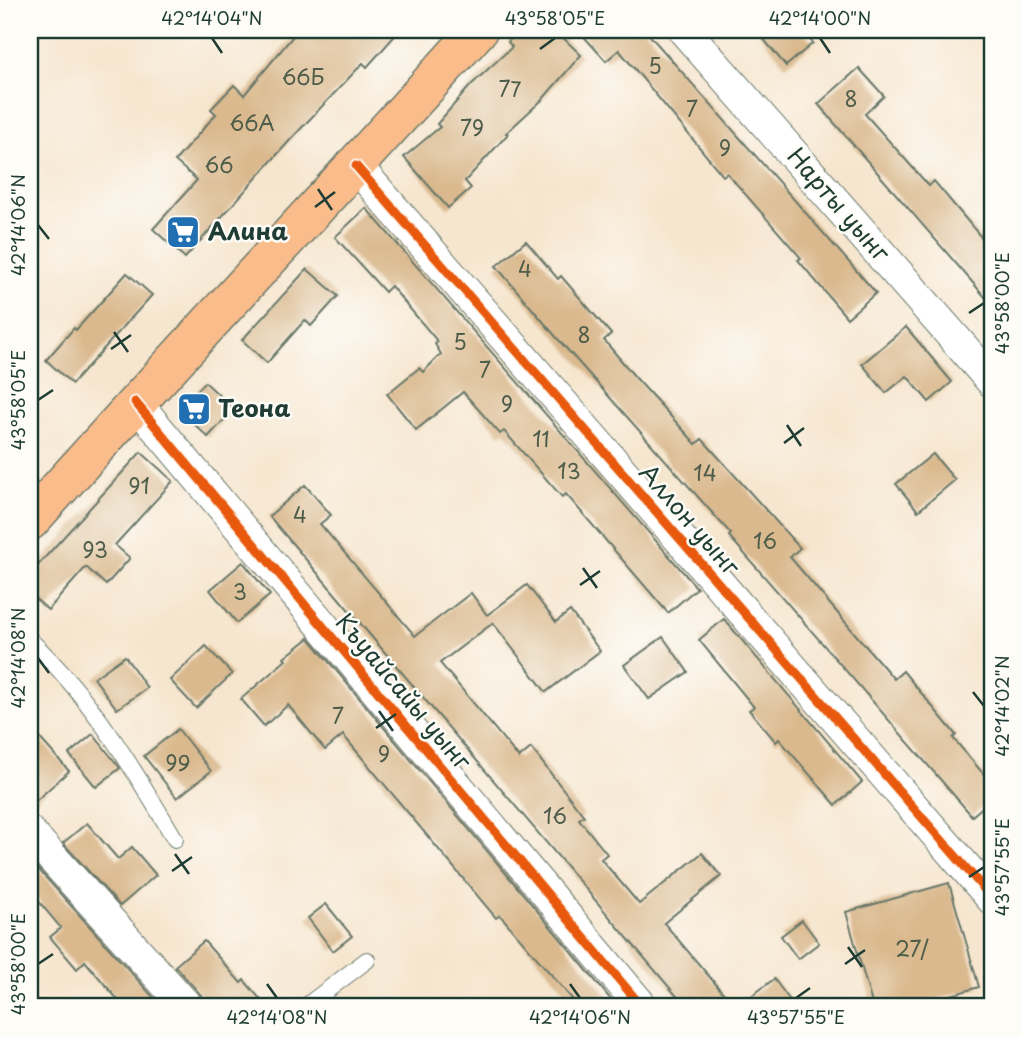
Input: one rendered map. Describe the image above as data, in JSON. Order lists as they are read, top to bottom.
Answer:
{
  "streets": {
    "street": ["Нарты уынг", "Аллон уынг", "Къуайсайы уынг"]
  },
  "places": {
    "supermarket": ["Алина", "Теона"]
  },
  "house_numbers": [
    "5",
    "66Б",
    "77",
    "8",
    "7",
    "66А",
    "79",
    "9",
    "66",
    "4",
    "8",
    "5",
    "7",
    "9",
    "11",
    "13",
    "14",
    "91",
    "4",
    "16",
    "93",
    "3",
    "7",
    "9",
    "99",
    "16",
    "27/"
  ],
  "coordinates": [
    "42°14'04\"N",
    "43°58'05\"E",
    "42°14'00\"N",
    "42°14'06\"N",
    "43°58'00\"E",
    "42°14'08\"N",
    "42°14'02\"N",
    "43°57'55\"E"
  ]
}
